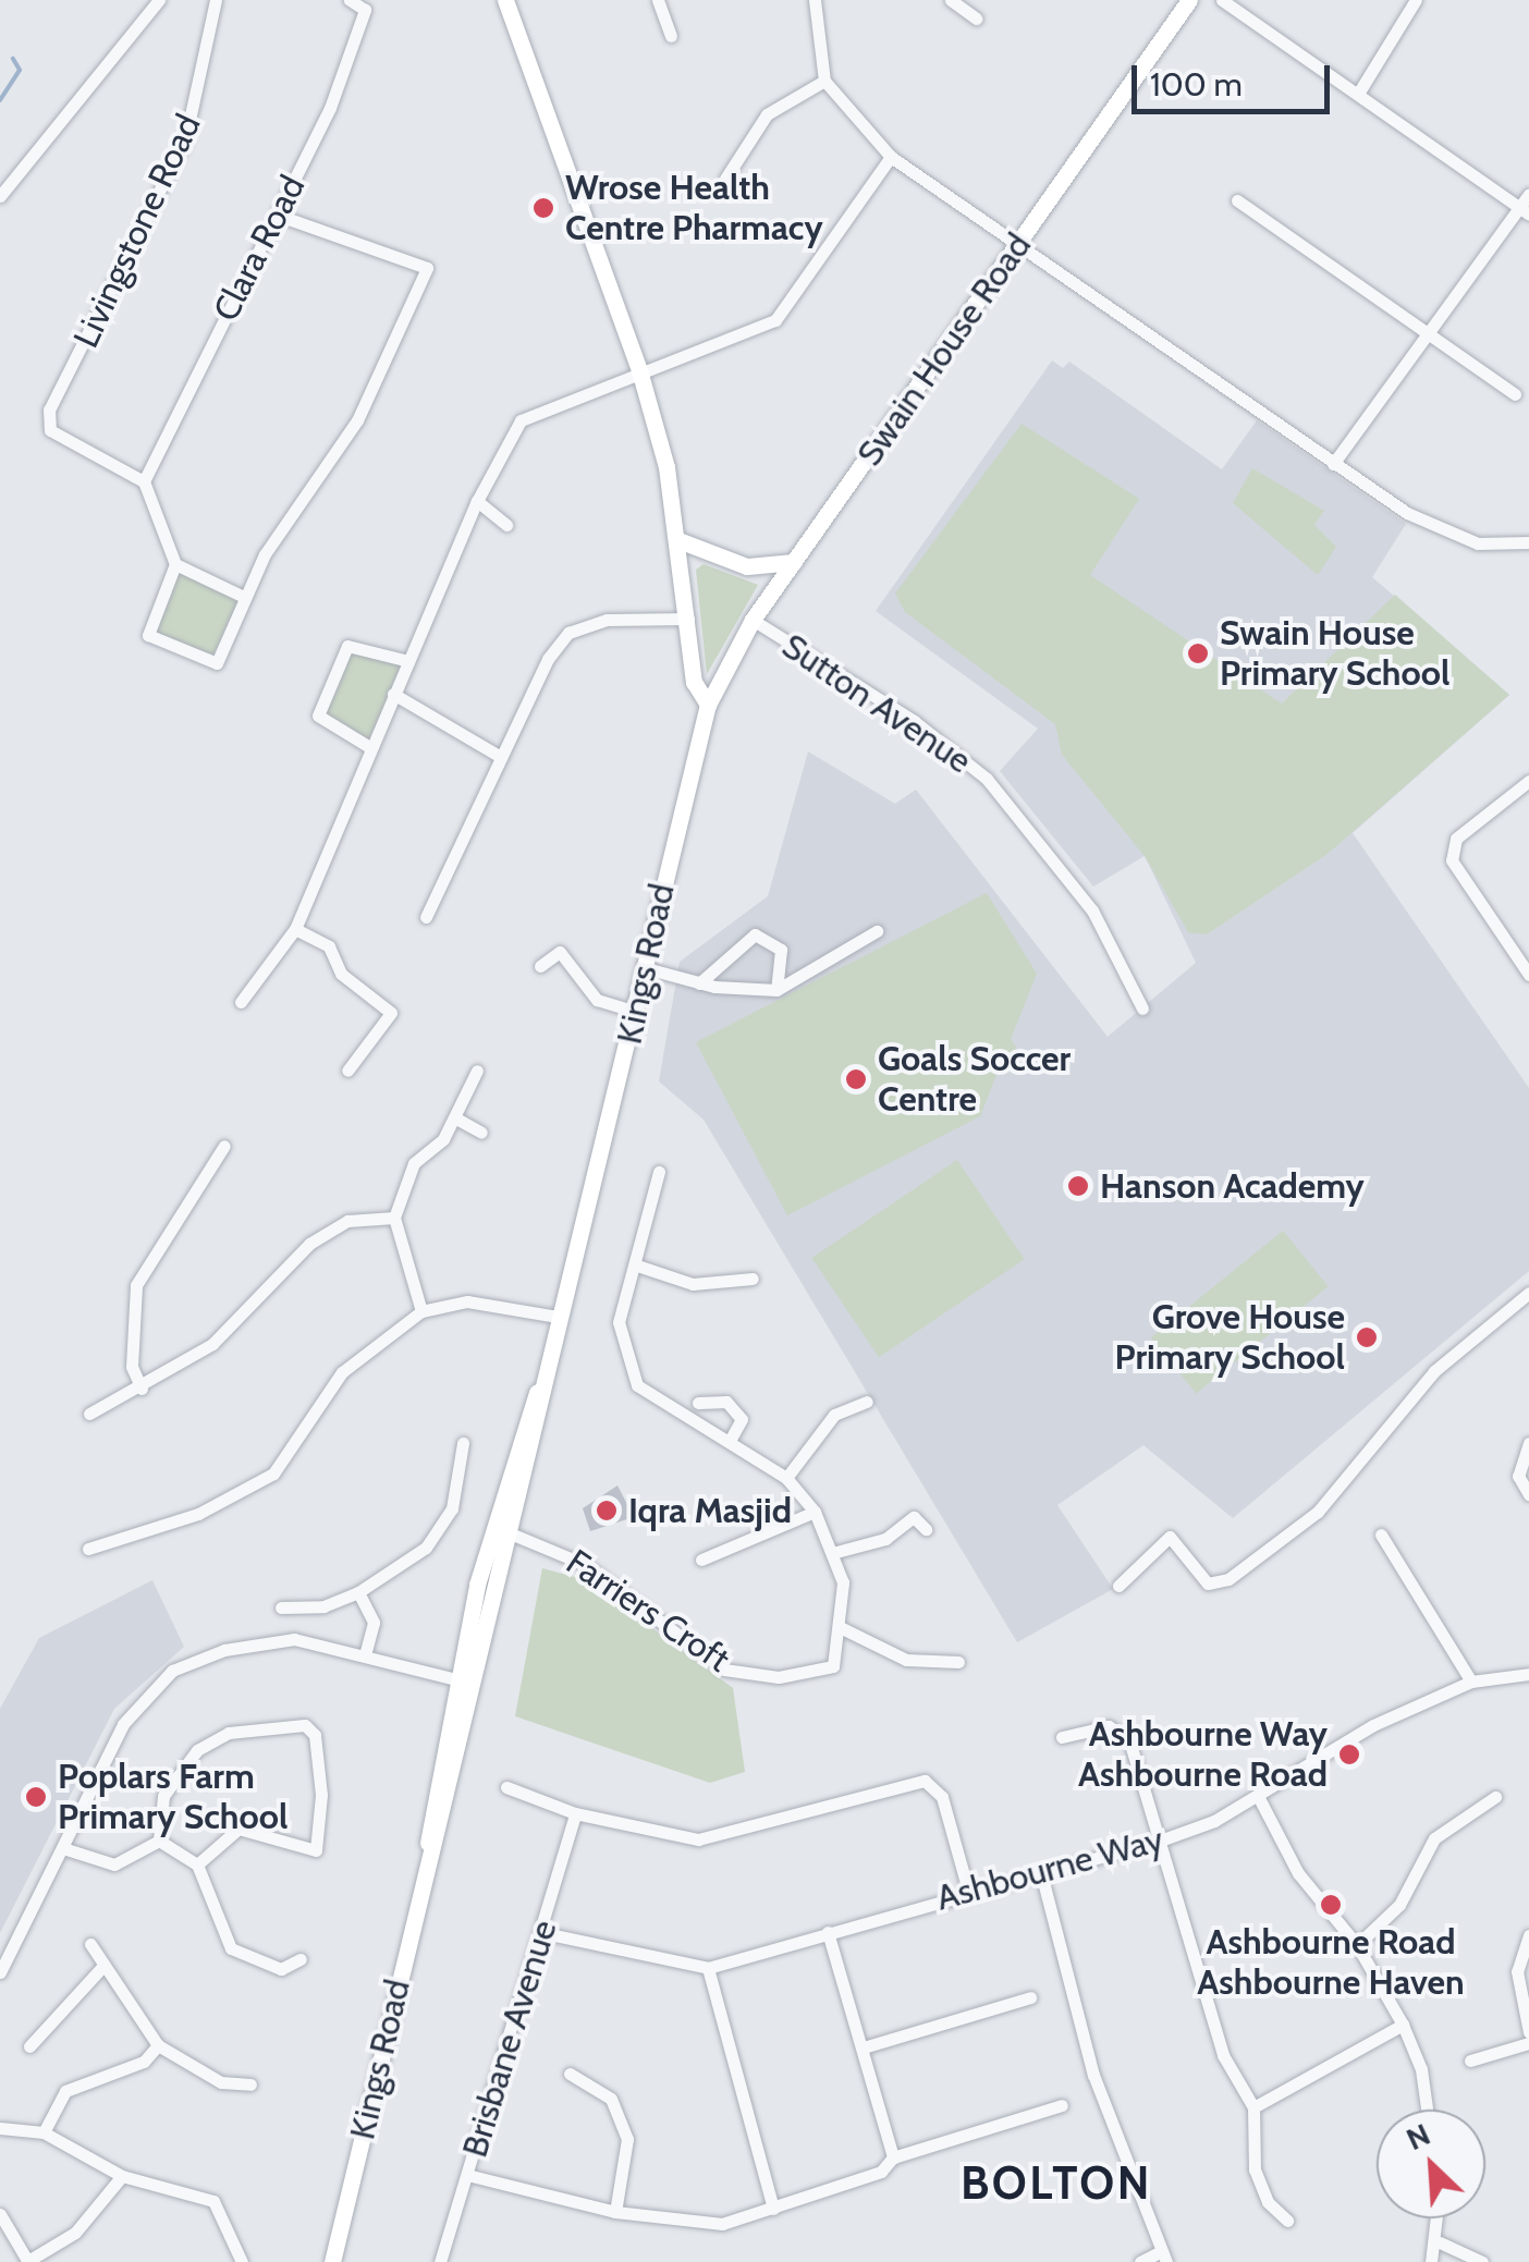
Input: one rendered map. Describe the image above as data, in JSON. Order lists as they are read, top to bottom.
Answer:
{
  "streets": {
    "street": [
      "Livingstone Road",
      "Clara Road",
      "Swain House Road",
      "Sutton Avenue",
      "Kings Road",
      "Farriers Croft",
      "Ashbourne Way",
      "Brisbane Avenue"
    ]
  },
  "crossings": [
    ["Livingstone Road", "Clara Road"],
    ["Swain House Road", "Sutton Avenue"],
    ["Swain House Road", "Kings Road"],
    ["Kings Road", "Farriers Croft"],
    ["Ashbourne Way", "Brisbane Avenue"]
  ],
  "districts": ["BOLTON"],
  "places": [
    "Wrose Health Centre Pharmacy",
    "Swain House Primary School",
    "Goals Soccer Centre",
    "Hanson Academy",
    "Grove House Primary School",
    "Iqra Masjid",
    "Ashbourne Way Ashbourne Road",
    "Poplars Farm Primary School",
    "Ashbourne Road Ashbourne Haven"
  ],
  "scale_bar": "100 m",
  "north": "top left"
}
